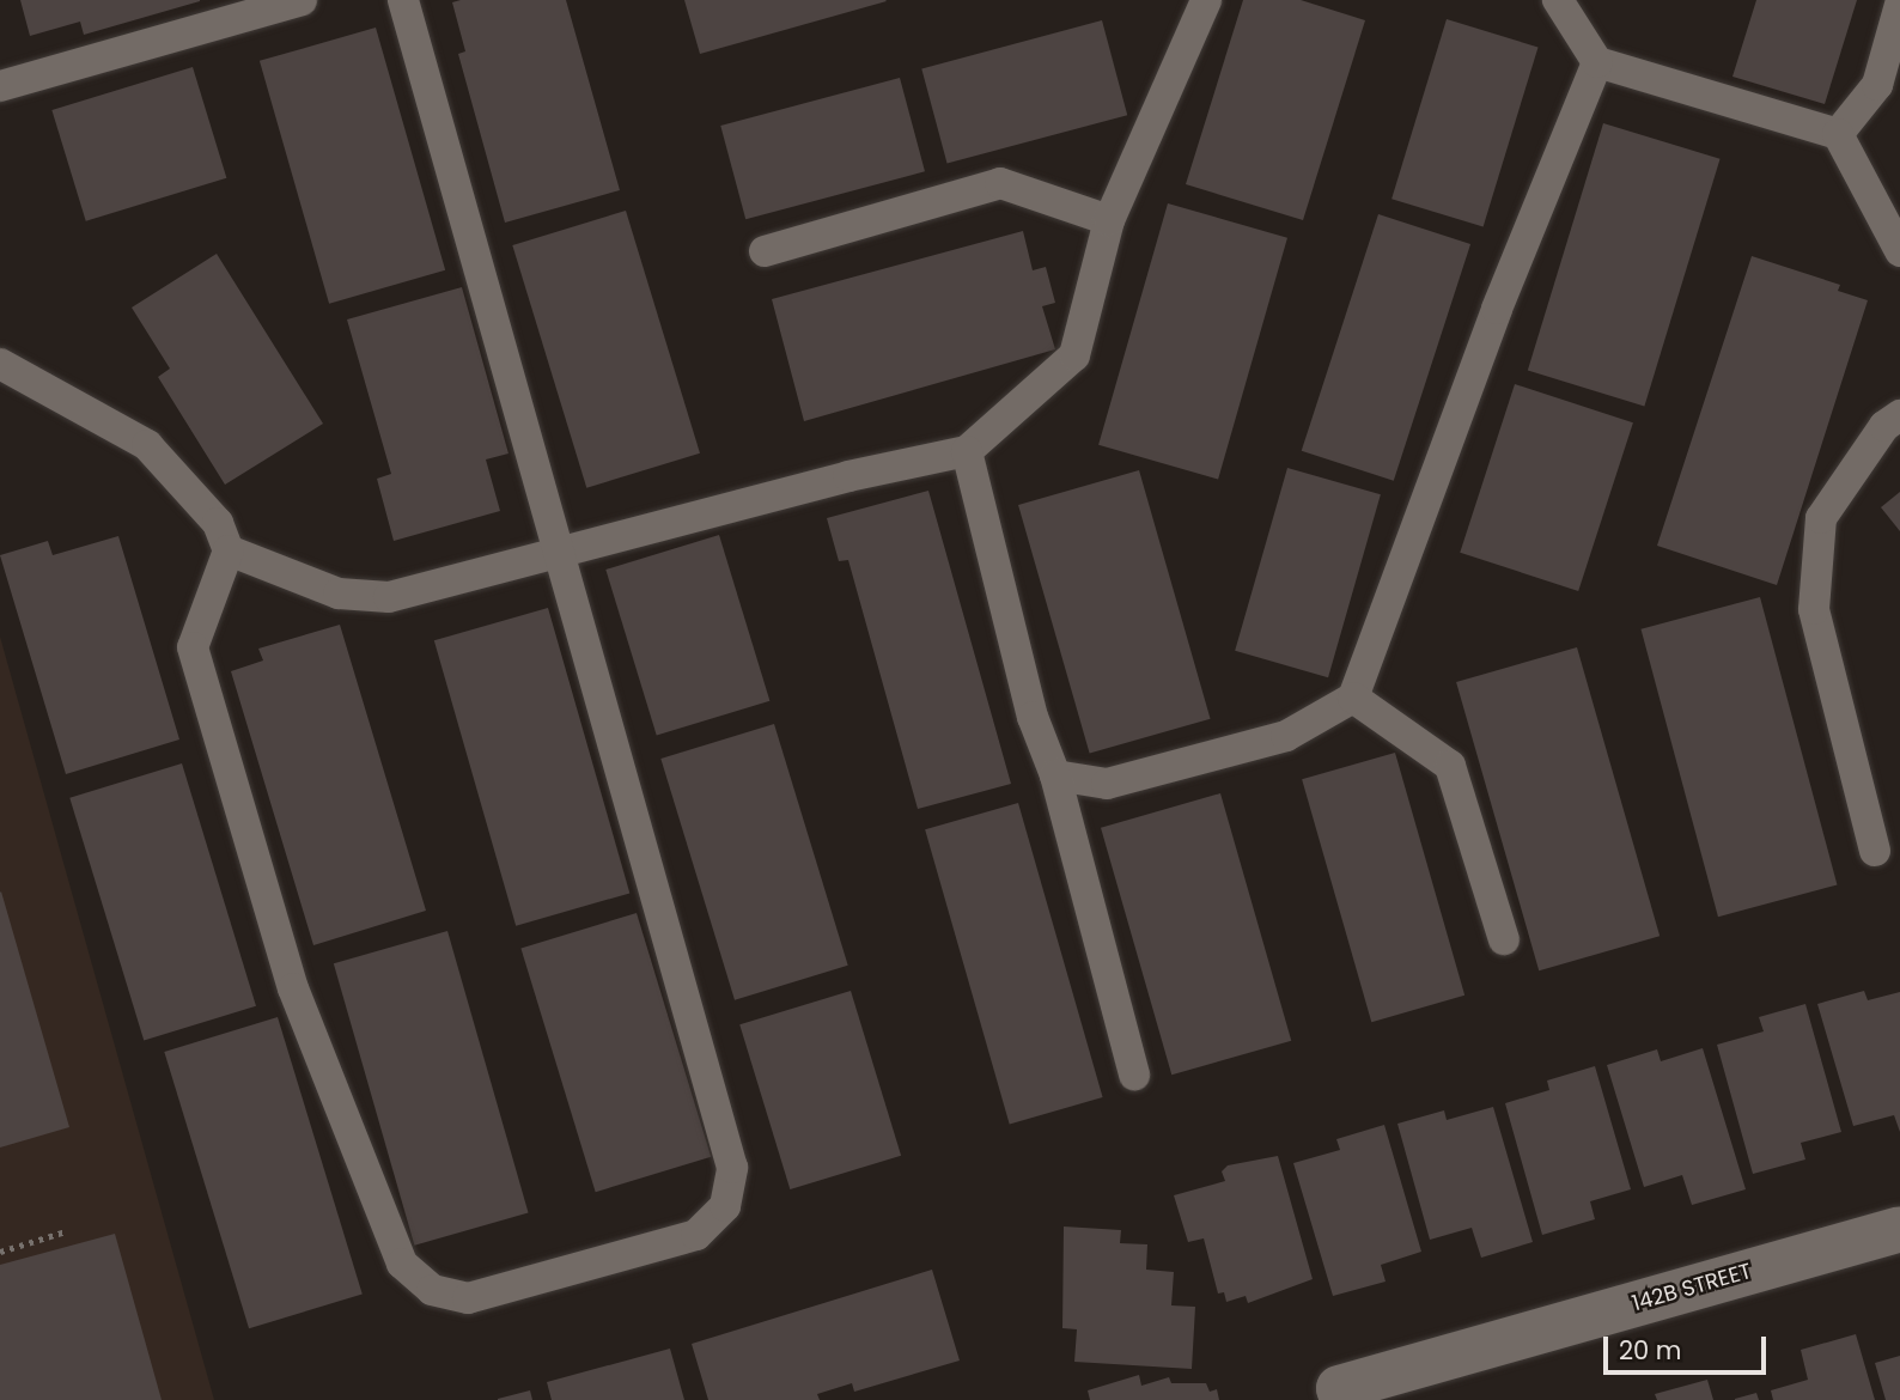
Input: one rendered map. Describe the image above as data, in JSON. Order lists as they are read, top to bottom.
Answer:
{
  "streets": {
    "street": ["142B STREET"]
  },
  "scale_bar": "20 m"
}
